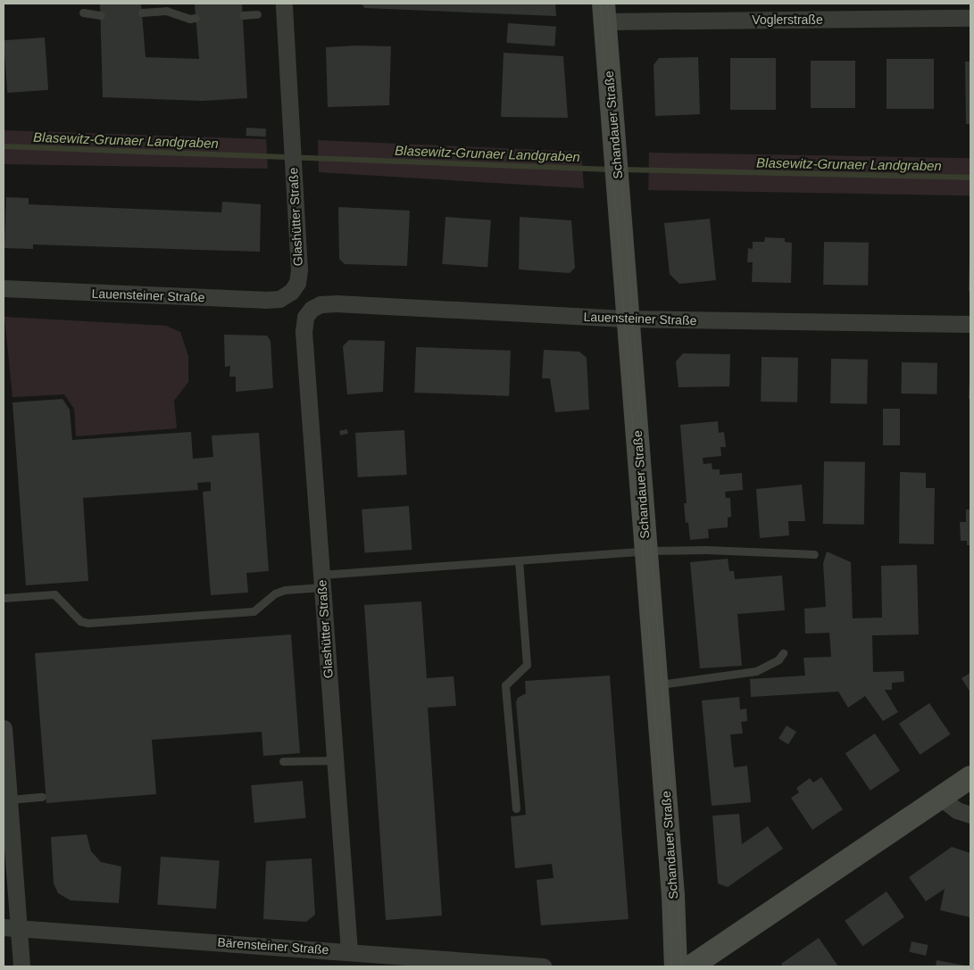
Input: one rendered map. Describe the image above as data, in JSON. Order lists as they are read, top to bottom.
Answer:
{
  "streets": {
    "main road": ["Schandauer Straße"],
    "street": [
      "Voglerstraße",
      "Glashütter Straße",
      "Lauensteiner Straße",
      "Bärensteiner Straße"
    ]
  },
  "crossings": [
    ["Voglerstraße", "Schandauer Straße"],
    ["Schandauer Straße", "Lauensteiner Straße"],
    ["Glashütter Straße", "Lauensteiner Straße"],
    ["Glashütter Straße", "Bärensteiner Straße"]
  ],
  "water": ["Blasewitz‐Grunaer Landgraben"]
}
